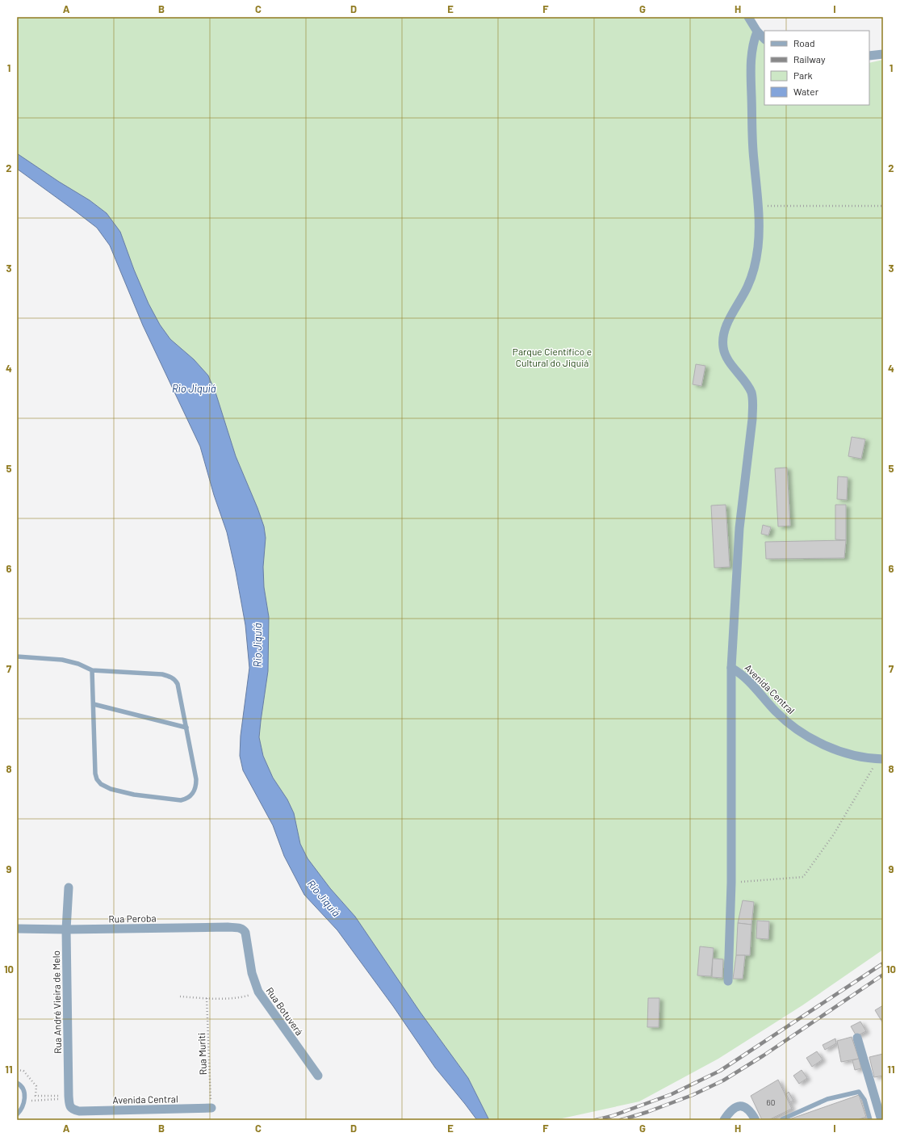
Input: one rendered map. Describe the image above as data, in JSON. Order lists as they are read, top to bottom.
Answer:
{
  "streets": {
    "street": [
      "Avenida Central",
      "Rua Peroba",
      "Rua André Vieira de Melo",
      "Rua Botuverá"
    ],
    "path": ["Rua Muriti"]
  },
  "crossings": [
    ["Avenida Central", "Rua André Vieira de Melo"],
    ["Avenida Central", "Rua Muriti"],
    ["Rua Peroba", "Rua André Vieira de Melo"],
    ["Rua Peroba", "Rua Botuverá"]
  ],
  "water": ["Rio Jiquiá"],
  "parks": ["Parque Científico e Cultural do Jiquiá"],
  "house_numbers": ["60"],
  "legend": [
    "Road",
    "Railway",
    "Park",
    "Water"
  ],
  "grid": {
    "columns": [
      "A",
      "B",
      "C",
      "D",
      "E",
      "F",
      "G",
      "H",
      "I"
    ],
    "rows": [
      "1",
      "2",
      "3",
      "4",
      "5",
      "6",
      "7",
      "8",
      "9",
      "10",
      "11"
    ]
  }
}
